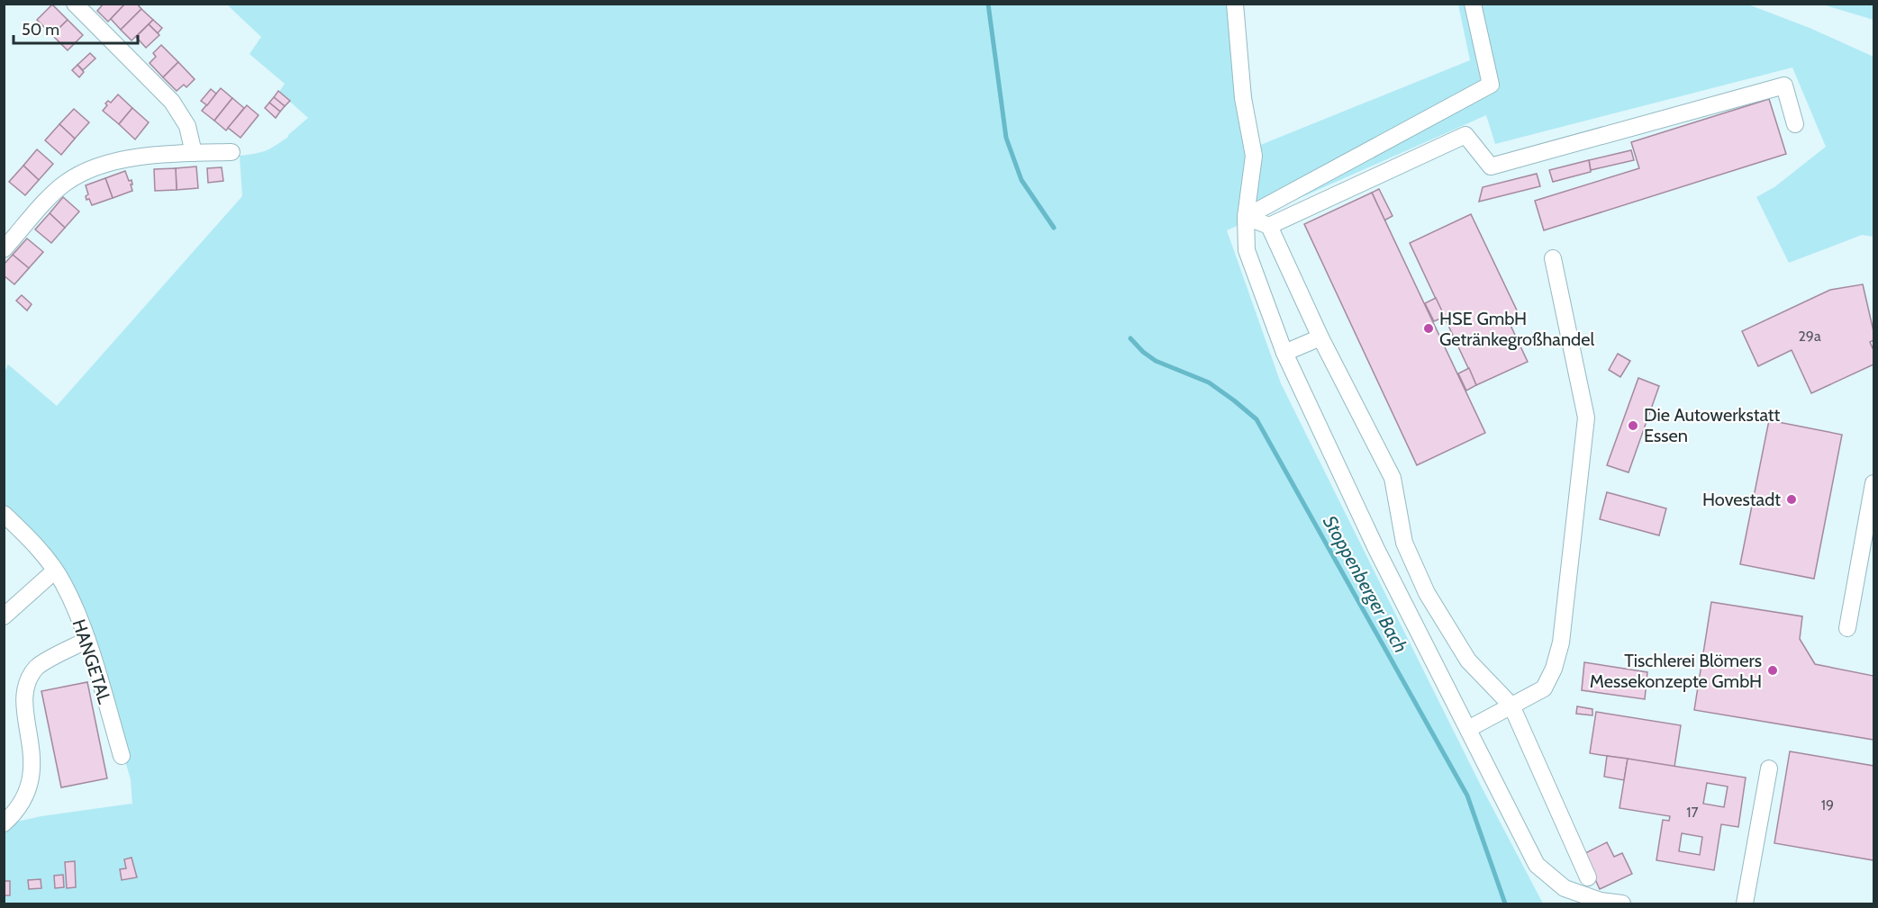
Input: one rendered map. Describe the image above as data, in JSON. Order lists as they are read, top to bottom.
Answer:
{
  "streets": {
    "street": ["HANGETAL"]
  },
  "water": ["Stoppenberger Bach"],
  "places": [
    "HSE GmbH Getränkegroßhandel",
    "Die Autowerkstatt Essen",
    "Hovestadt",
    "Tischlerei Blömers Messekonzepte GmbH"
  ],
  "house_numbers": ["29a", "19", "17"],
  "scale_bar": "50 m"
}
